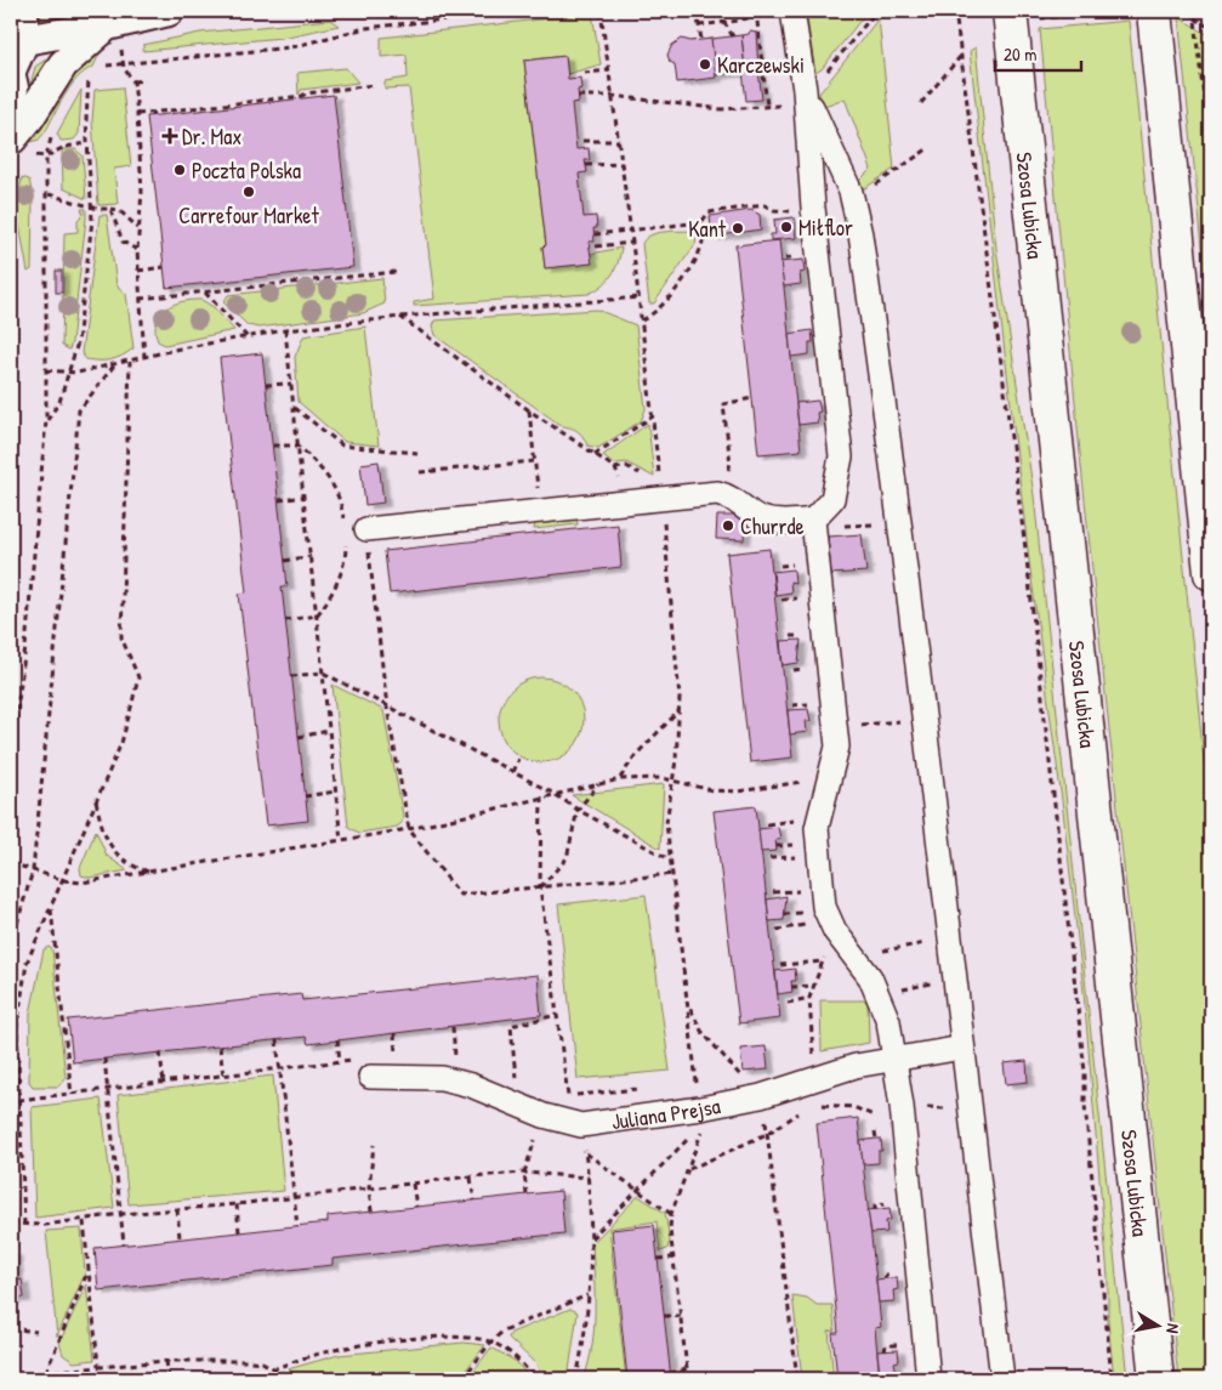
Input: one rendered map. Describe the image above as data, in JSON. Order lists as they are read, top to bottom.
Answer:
{
  "streets": {
    "main road": ["Szosa Lubicka"],
    "street": ["Juliana Prejsa"]
  },
  "places": {
    "other": [
      "Karczewski",
      "Poczta Polska",
      "Carrefour Market",
      "Miłflor",
      "Kant",
      "Churrde"
    ],
    "health": ["Dr. Max"]
  },
  "scale_bar": "20 m",
  "north": "right"
}
